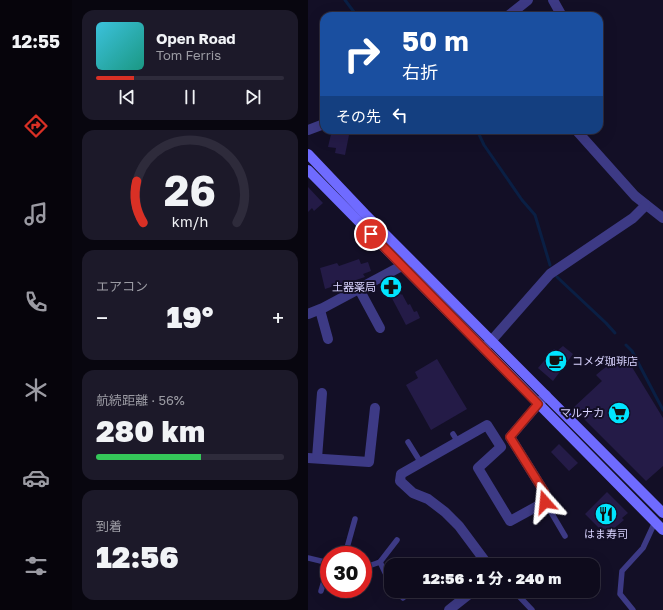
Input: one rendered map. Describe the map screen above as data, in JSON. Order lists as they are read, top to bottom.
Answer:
{
  "places": {
    "pharmacy": ["土器薬局"],
    "cafe": ["コメダ珈琲店"],
    "supermarket": ["マルナカ"],
    "restaurant": ["はま寿司"]
  },
  "page": {
    "tabs": "12:55",
    "turn": ["50 m", "右折"],
    "song": ["Open Road", "Tom Ferris"],
    "then": "その先",
    "tile": [
      "エアコン",
      ["航続距離 · 56%", "280 km"],
      ["到着", "12:56"]
    ],
    "heat": ["−", "19°", "+"],
    "limit": "30",
    "trip": "12:56 · 1 分 · 240 m",
    "gauge": ["26", "km/h"]
  }
}
